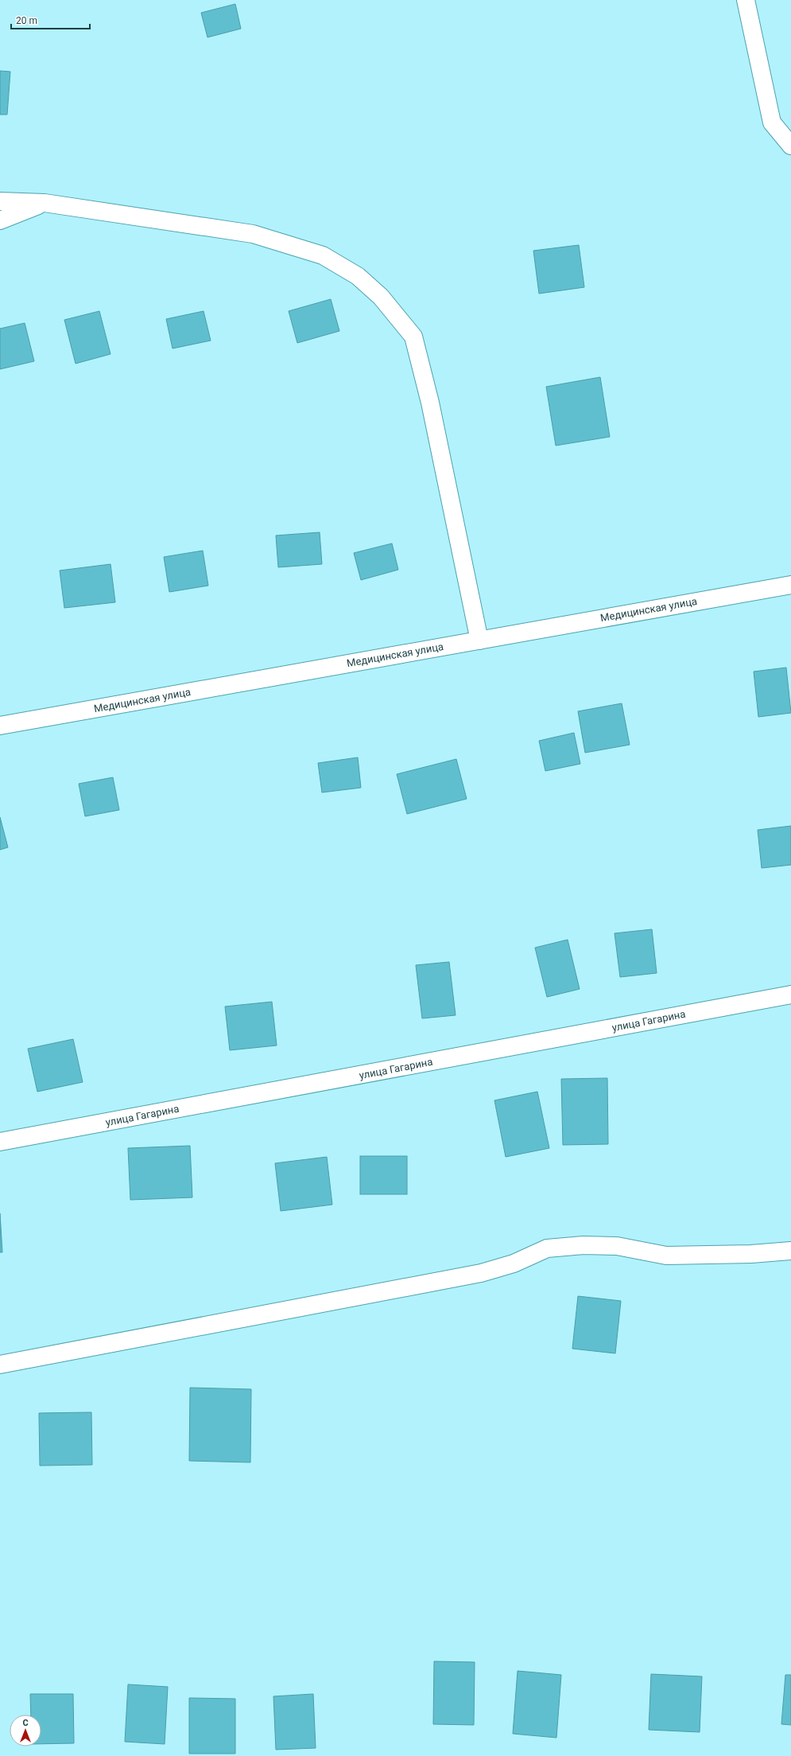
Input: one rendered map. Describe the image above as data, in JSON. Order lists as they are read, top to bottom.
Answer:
{
  "streets": {
    "street": ["Медицинская улица", "улица Гагарина"]
  },
  "scale_bar": "20 m",
  "north": "top"
}
